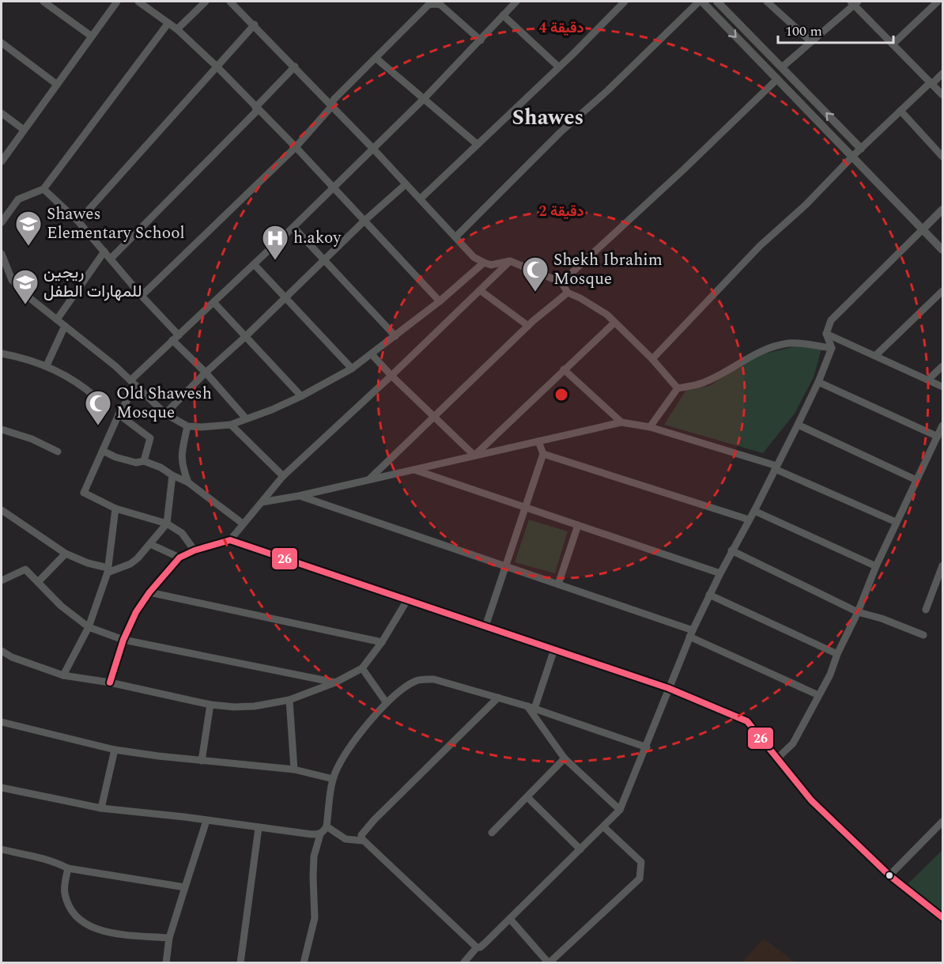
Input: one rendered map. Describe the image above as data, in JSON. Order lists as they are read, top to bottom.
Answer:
{
  "districts": ["Shawes"],
  "places": {
    "school or university": ["Shawes Elementary School", "ريجين للمهارات الطفل"],
    "hospital": ["h.akoy"],
    "mosque": ["Shekh Ibrahim Mosque", "Old Shawesh Mosque"]
  },
  "lines": ["transit line 26"],
  "scale_bar": "100 m",
  "rings": ["4 دقيقة", "2 دقيقة"]
}
